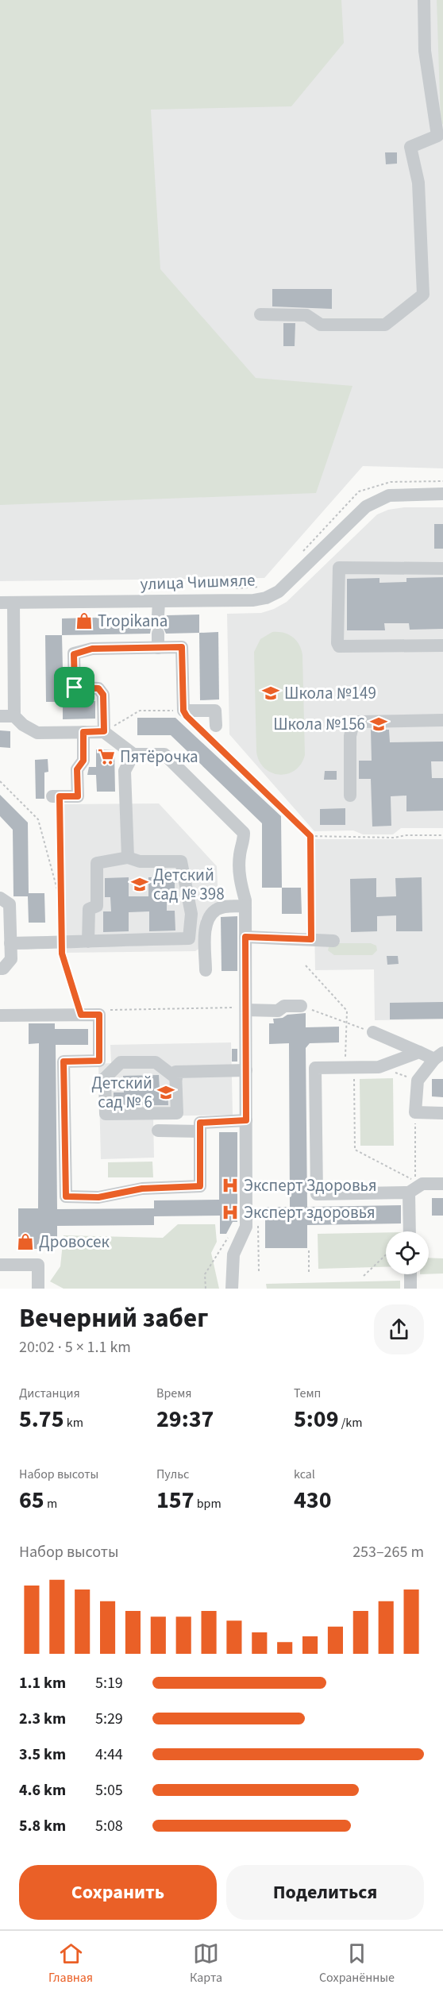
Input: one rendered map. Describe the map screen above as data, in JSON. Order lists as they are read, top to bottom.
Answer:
{
  "streets": {
    "street": ["улица Чишмяле"]
  },
  "places": {
    "shop": ["Tropikana", "Дровосек"],
    "school or university": [
      "Школа №149",
      "Школа №156",
      "Детский сад № 398",
      "Детский сад № 6"
    ],
    "supermarket": ["Пятёрочка"],
    "hospital": ["Эксперт Здоровья", "Эксперт здоровья"]
  },
  "page": {
    "heading": ["Вечерний забег", "20:02 · 5 × 1.1 km"],
    "stats": [
      ["Дистанция", "5.75 km"],
      ["Время", "29:37"],
      ["Темп", "5:09 /km"],
      ["Набор высоты", "65 m"],
      ["Пульс", "157 bpm"],
      ["kcal", "430"]
    ],
    "chart": ["Набор высоты", "253–265 m"],
    "list": [
      {
        "name": "1.1 km",
        "note": "5:19"
      },
      {
        "name": "2.3 km",
        "note": "5:29"
      },
      {
        "name": "3.5 km",
        "note": "4:44"
      },
      {
        "name": "4.6 km",
        "note": "5:05"
      },
      {
        "name": "5.8 km",
        "note": "5:08"
      }
    ],
    "buttons": ["Сохранить", "Поделиться"],
    "tabs": ["Главная", "Карта", "Сохранённые"]
  }
}
